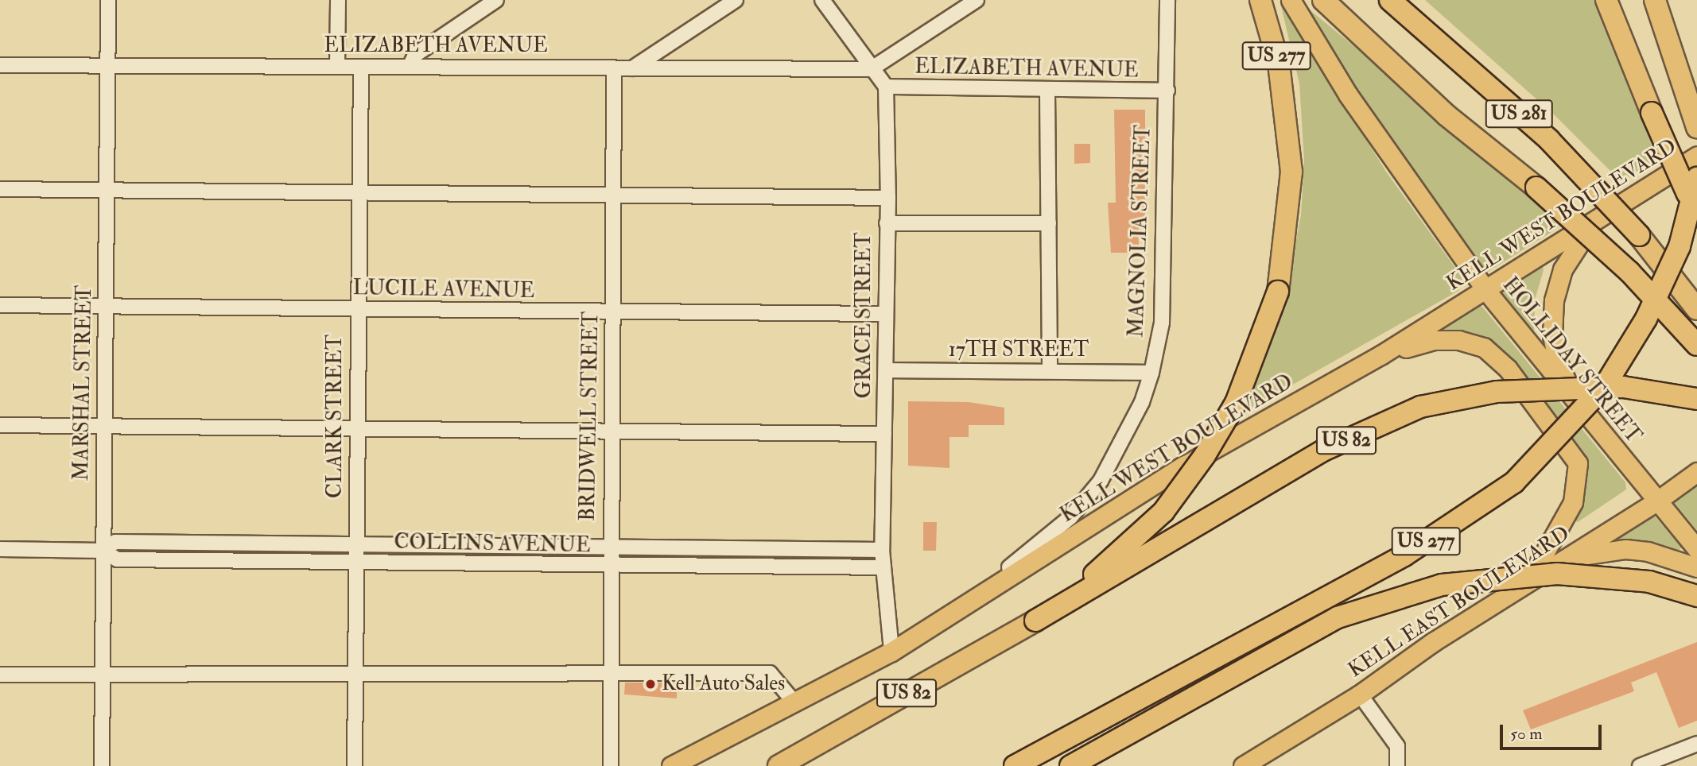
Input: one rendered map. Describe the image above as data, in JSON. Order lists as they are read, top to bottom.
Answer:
{
  "streets": {
    "highway": ["US 277", "US 281", "US 82"],
    "main road": ["KELL WEST BOULEVARD", "HOLLIDAY STREET", "KELL EAST BOULEVARD"],
    "street": [
      "ELIZABETH AVENUE",
      "MAGNOLIA STREET",
      "LUCILE AVENUE",
      "GRACE STREET",
      "17TH STREET",
      "MARSHAL STREET",
      "CLARK STREET",
      "BRIDWELL STREET",
      "COLLINS AVENUE"
    ]
  },
  "crossings": [
    ["ELIZABETH AVENUE", "MAGNOLIA STREET"],
    ["ELIZABETH AVENUE", "GRACE STREET"],
    ["ELIZABETH AVENUE", "MARSHAL STREET"],
    ["ELIZABETH AVENUE", "CLARK STREET"],
    ["ELIZABETH AVENUE", "BRIDWELL STREET"],
    ["US 277", "US 82"],
    ["KELL WEST BOULEVARD", "MAGNOLIA STREET"],
    ["KELL WEST BOULEVARD", "GRACE STREET"],
    ["KELL WEST BOULEVARD", "HOLLIDAY STREET"],
    ["MAGNOLIA STREET", "GRACE STREET"],
    ["MAGNOLIA STREET", "17TH STREET"],
    ["LUCILE AVENUE", "GRACE STREET"],
    ["LUCILE AVENUE", "MARSHAL STREET"],
    ["LUCILE AVENUE", "CLARK STREET"],
    ["LUCILE AVENUE", "BRIDWELL STREET"],
    ["GRACE STREET", "17TH STREET"],
    ["GRACE STREET", "COLLINS AVENUE"],
    ["HOLLIDAY STREET", "KELL EAST BOULEVARD"],
    ["MARSHAL STREET", "COLLINS AVENUE"],
    ["CLARK STREET", "COLLINS AVENUE"],
    ["BRIDWELL STREET", "COLLINS AVENUE"]
  ],
  "places": ["Kell Auto Sales"],
  "scale_bar": "50 m"
}
